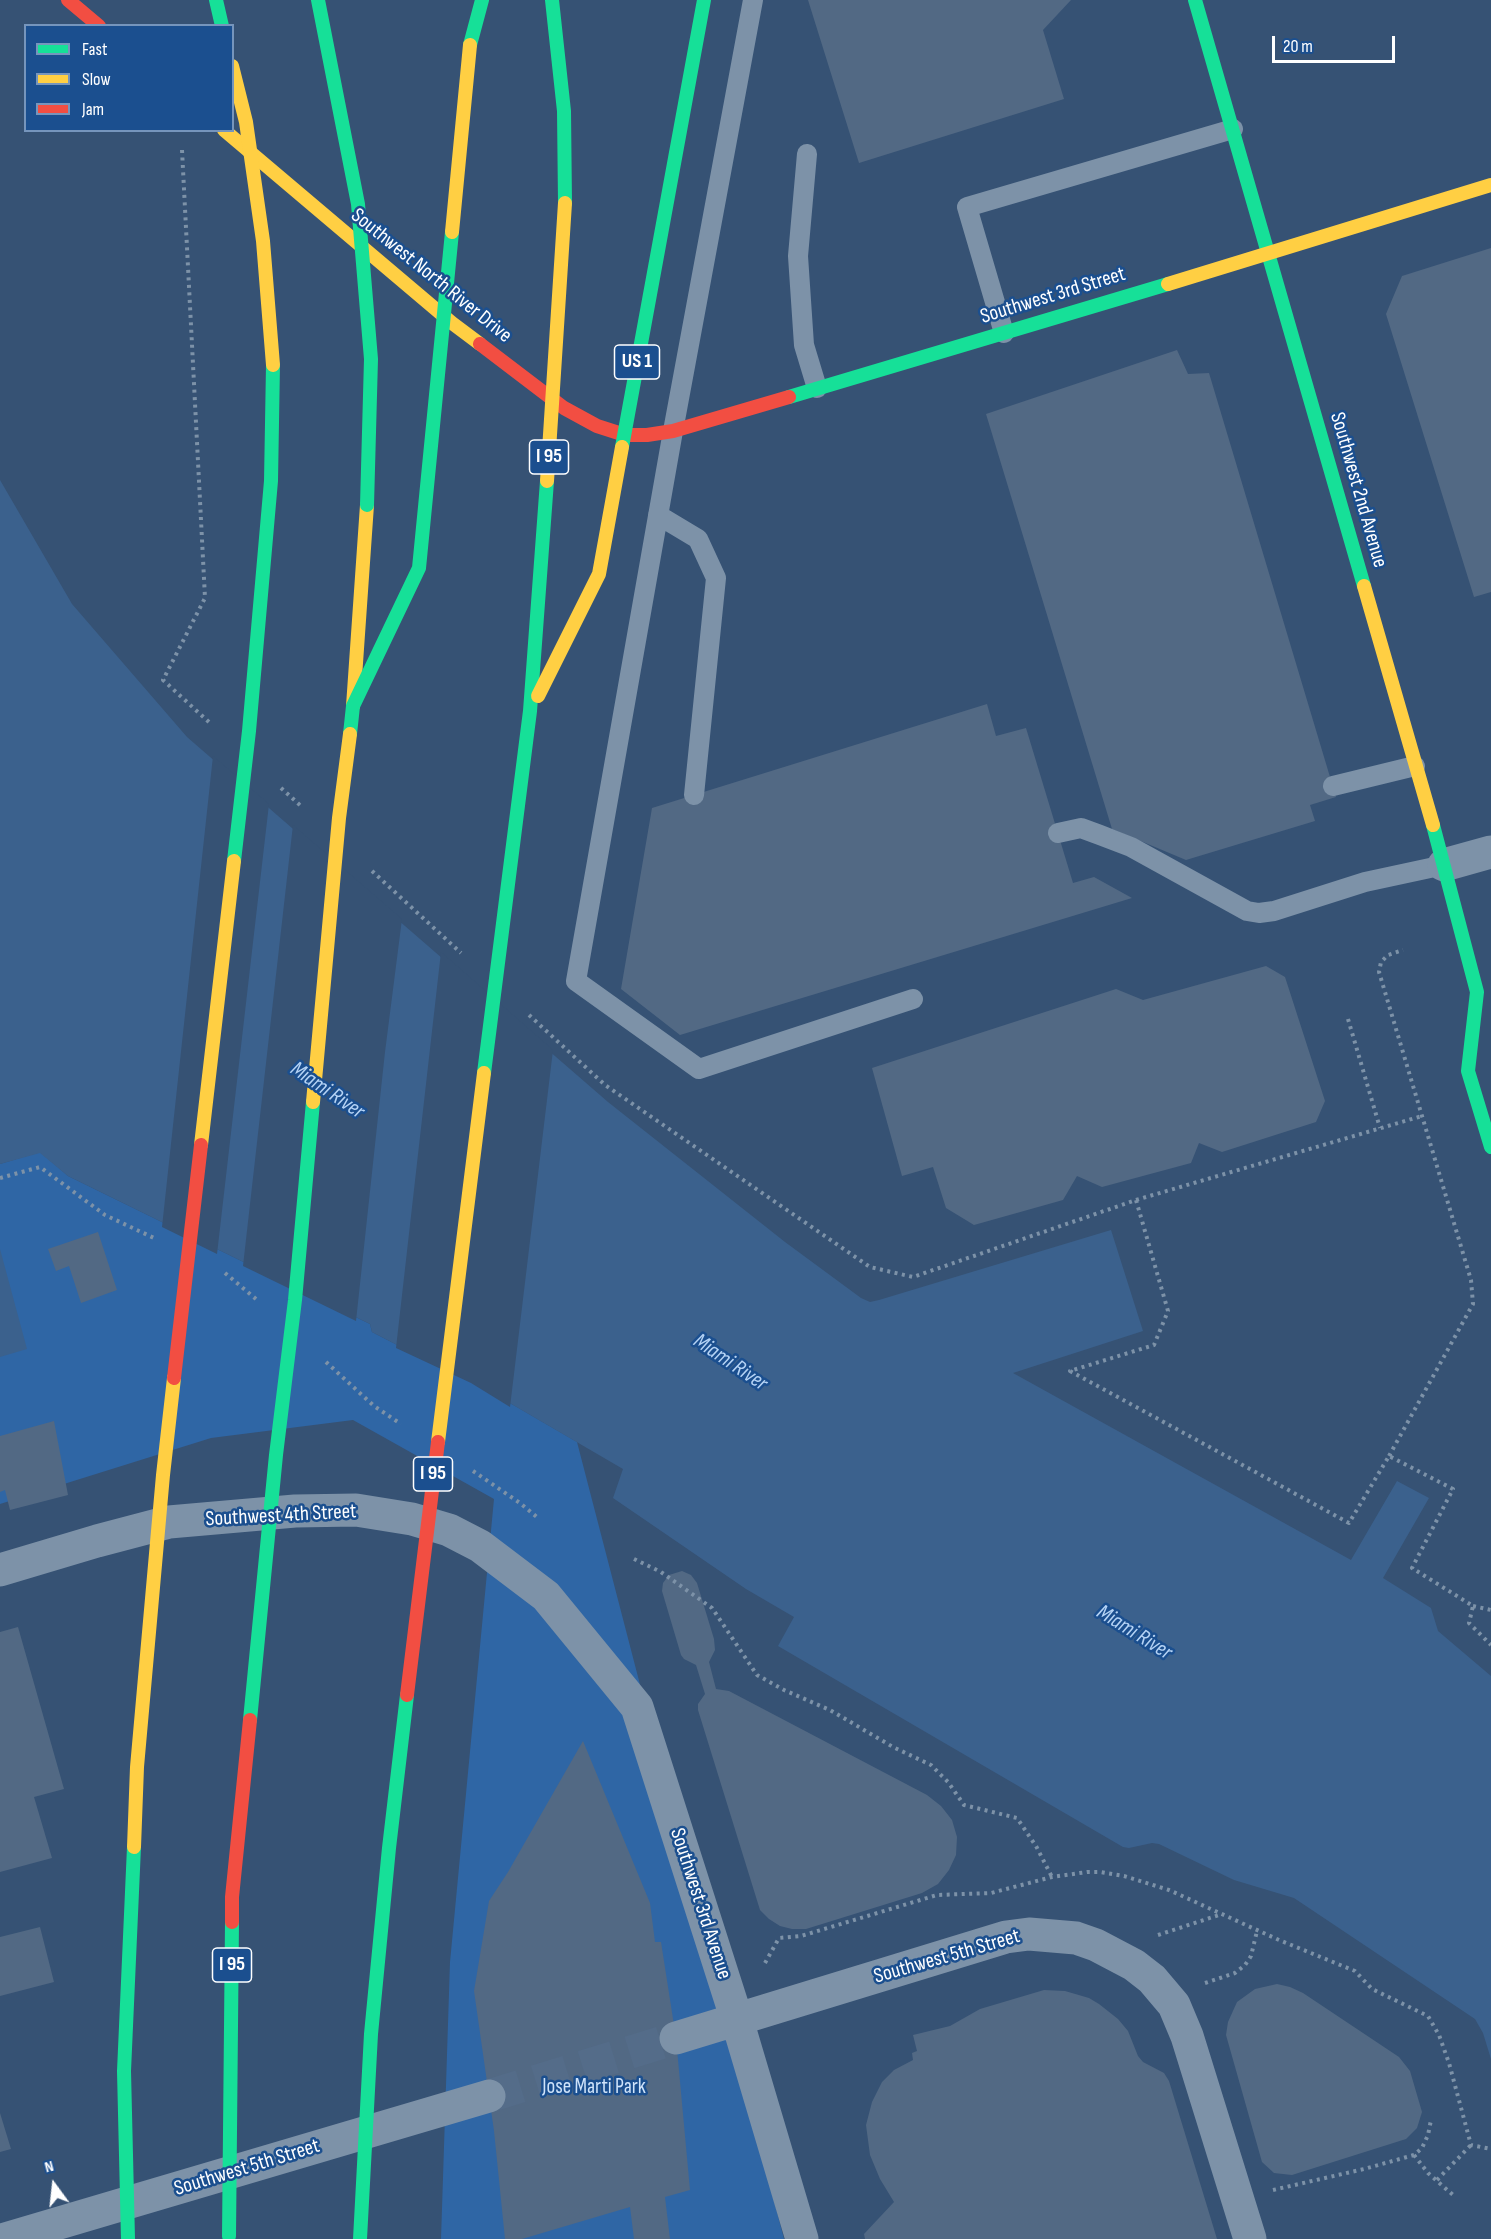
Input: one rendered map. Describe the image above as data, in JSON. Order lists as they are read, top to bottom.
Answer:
{
  "streets": {
    "main road": [
      "Southwest North River Drive",
      "Southwest 3rd Street",
      "US 1",
      "I 95",
      "Southwest 2nd Avenue"
    ],
    "street": ["Southwest 4th Street", "Southwest 3rd Avenue", "Southwest 5th Street"]
  },
  "crossings": [
    ["Southwest North River Drive", "Southwest 3rd Street"],
    ["Southwest 3rd Street", "Southwest 2nd Avenue"],
    ["US 1", "I 95"],
    ["Southwest 4th Street", "Southwest 3rd Avenue"],
    ["Southwest 3rd Avenue", "Southwest 5th Street"]
  ],
  "water": ["Miami River"],
  "parks": ["Jose Marti Park"],
  "legend": ["Fast", "Slow", "Jam"],
  "scale_bar": "20 m",
  "north": "top"
}
